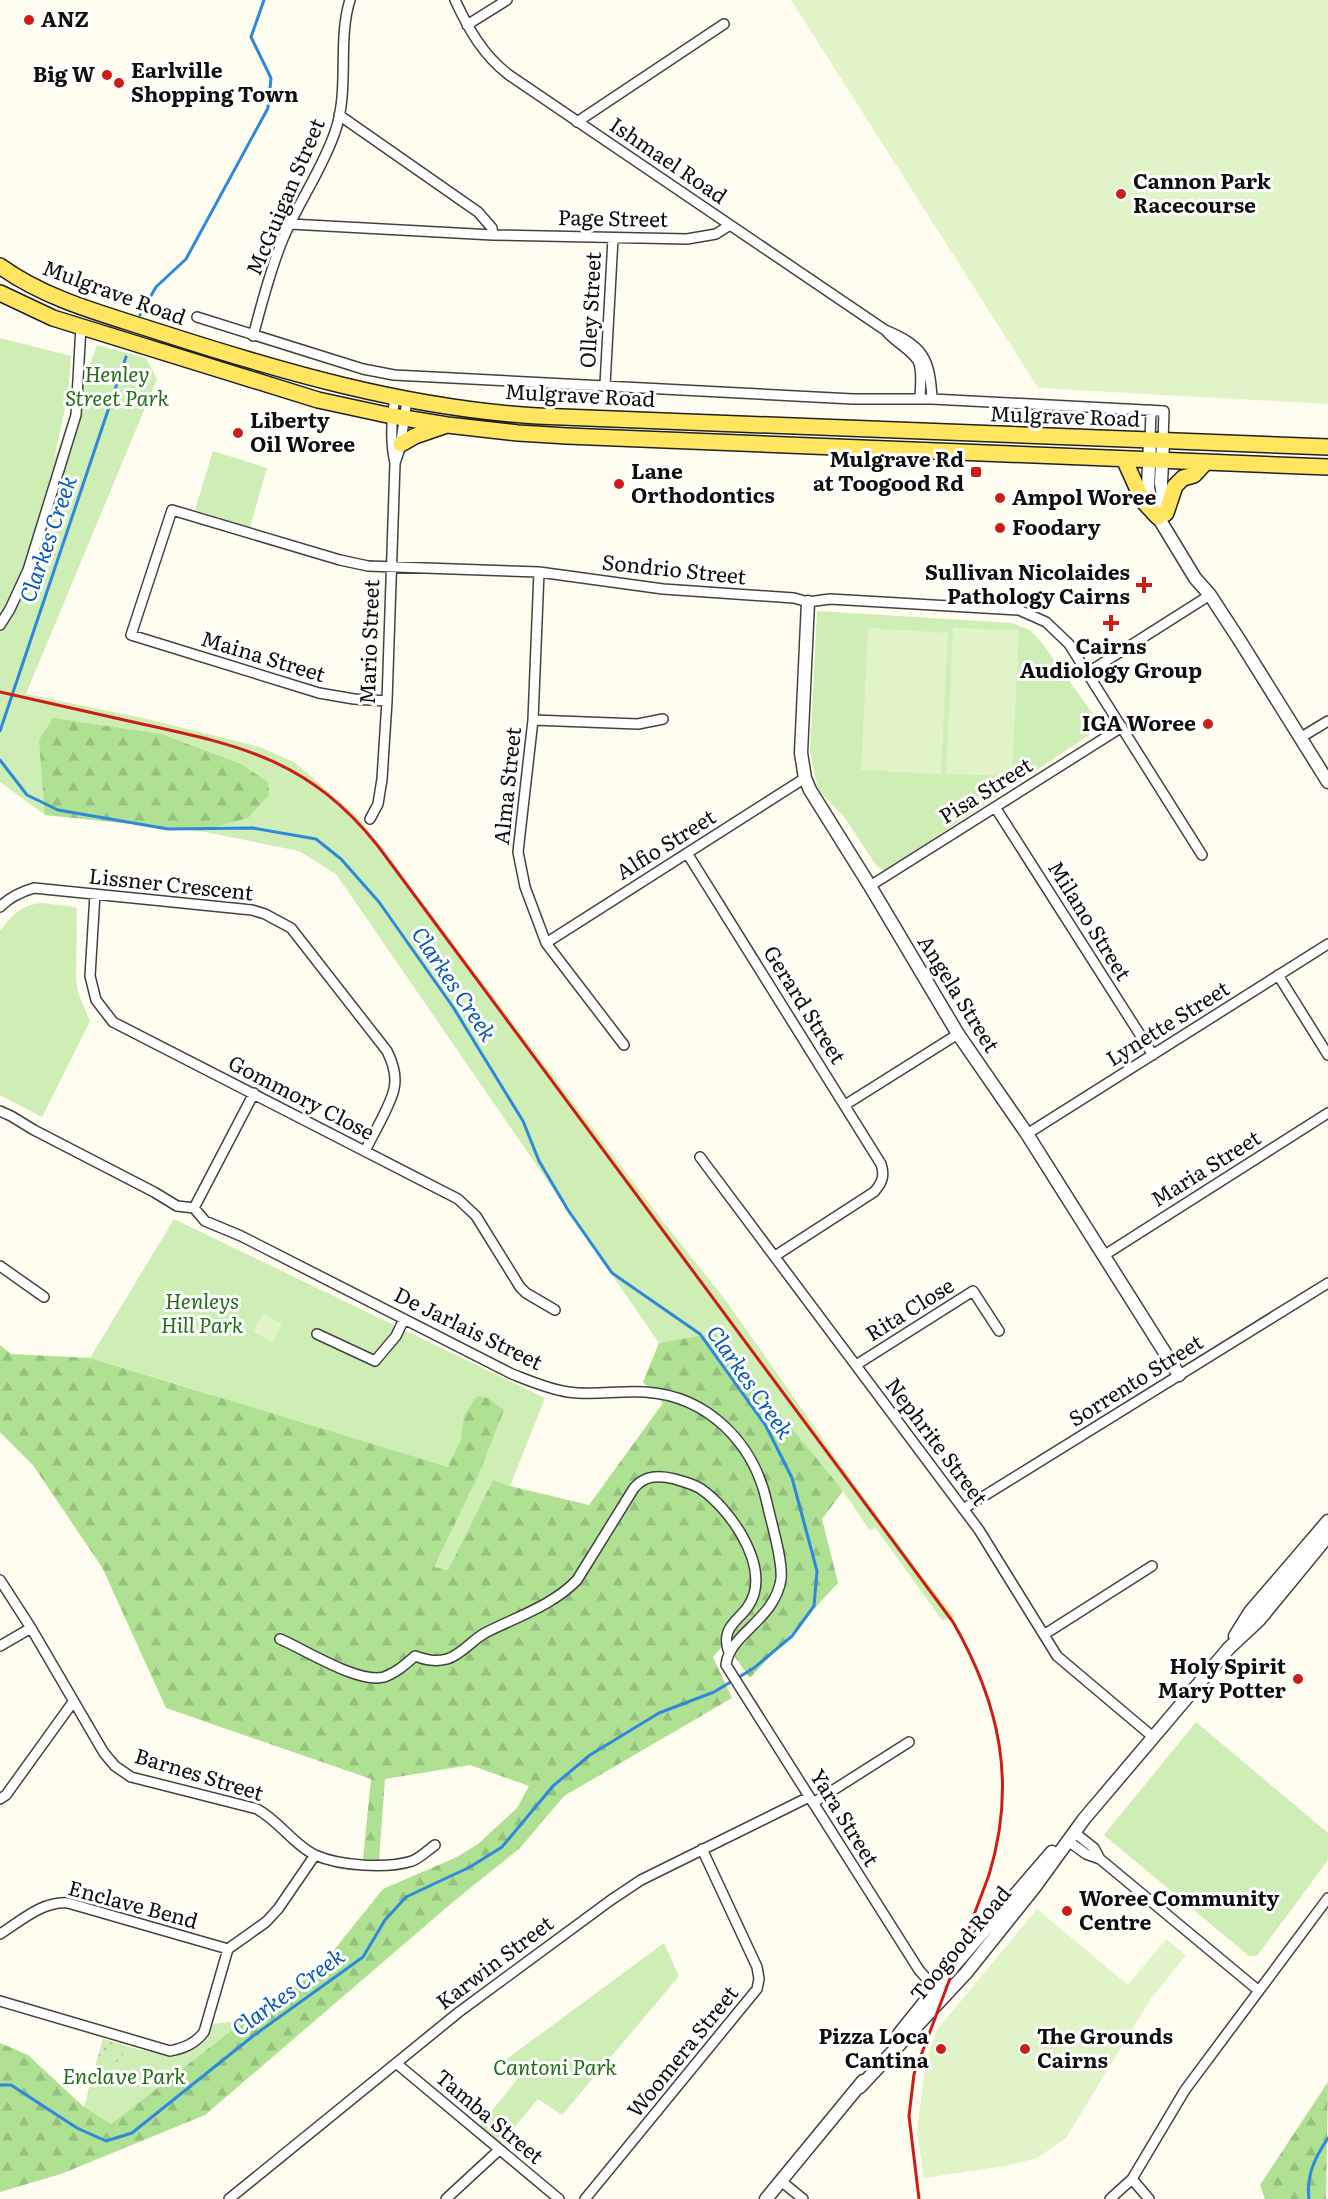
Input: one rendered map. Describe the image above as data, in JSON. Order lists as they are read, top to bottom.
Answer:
{
  "streets": {
    "main road": ["Mulgrave Road"],
    "street": [
      "Ishmael Road",
      "McGuigan Street",
      "Page Street",
      "Olley Street",
      "Sondrio Street",
      "Mario Street",
      "Maina Street",
      "Alma Street",
      "Pisa Street",
      "Alfio Street",
      "Lissner Crescent",
      "Milano Street",
      "Angela Street",
      "Gerard Street",
      "Lynette Street",
      "Gommory Close",
      "Maria Street",
      "Rita Close",
      "De Jarlais Street",
      "Sorrento Street",
      "Nephrite Street",
      "Barnes Street",
      "Yara Street",
      "Enclave Bend",
      "Toogood Road",
      "Karwin Street",
      "Woomera Street",
      "Tamba Street"
    ]
  },
  "crossings": [
    ["Ishmael Road", "Page Street"],
    ["Ishmael Road", "Mulgrave Road"],
    ["McGuigan Street", "Page Street"],
    ["McGuigan Street", "Mulgrave Road"],
    ["Page Street", "Olley Street"],
    ["Mulgrave Road", "Olley Street"],
    ["Mulgrave Road", "Mario Street"],
    ["Sondrio Street", "Mario Street"],
    ["Sondrio Street", "Maina Street"],
    ["Sondrio Street", "Alma Street"],
    ["Sondrio Street", "Pisa Street"],
    ["Sondrio Street", "Angela Street"],
    ["Mario Street", "Maina Street"],
    ["Alma Street", "Alfio Street"],
    ["Pisa Street", "Milano Street"],
    ["Pisa Street", "Angela Street"],
    ["Alfio Street", "Angela Street"],
    ["Alfio Street", "Gerard Street"],
    ["Lissner Crescent", "Gommory Close"],
    ["Milano Street", "Lynette Street"],
    ["Angela Street", "Lynette Street"],
    ["Angela Street", "Maria Street"],
    ["Angela Street", "Sorrento Street"],
    ["Gerard Street", "Nephrite Street"],
    ["Rita Close", "Nephrite Street"],
    ["De Jarlais Street", "Yara Street"],
    ["Sorrento Street", "Nephrite Street"],
    ["Nephrite Street", "Toogood Road"],
    ["Yara Street", "Toogood Road"],
    ["Yara Street", "Karwin Street"],
    ["Karwin Street", "Woomera Street"],
    ["Karwin Street", "Tamba Street"]
  ],
  "water": ["Clarkes Creek"],
  "parks": [
    "Henley Street Park",
    "Henleys Hill Park",
    "Cantoni Park",
    "Enclave Park"
  ],
  "places": {
    "other": [
      "ANZ",
      "Big W",
      "Earlville Shopping Town",
      "Cannon Park Racecourse",
      "Liberty Oil Woree",
      "Lane Orthodontics",
      "Ampol Woree",
      "Foodary",
      "IGA Woree",
      "Holy Spirit Mary Potter",
      "Woree Community Centre",
      "Pizza Loca Cantina",
      "The Grounds Cairns"
    ],
    "transit": ["Mulgrave Rd at Toogood Rd"],
    "health": ["Sullivan Nicolaides Pathology Cairns", "Cairns Audiology Group"]
  }
}
